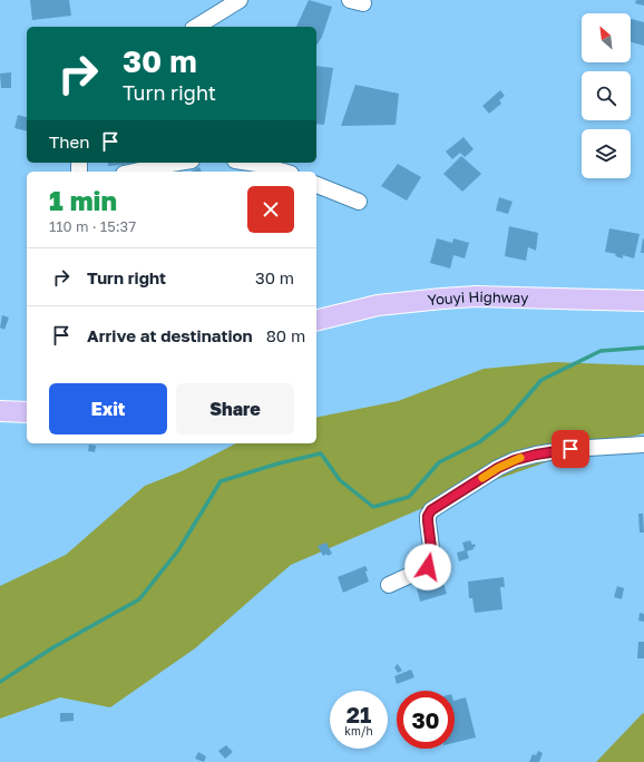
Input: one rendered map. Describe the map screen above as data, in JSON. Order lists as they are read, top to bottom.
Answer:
{
  "streets": {
    "main road": ["Youyi Highway"]
  },
  "north": "top left",
  "page": {
    "turn": ["30 m", "Turn right"],
    "then": "Then",
    "heading": ["1 min", "110 m · 15:37"],
    "list": [
      {
        "name": "Turn right",
        "value": "30 m"
      },
      {
        "name": "Arrive at destination",
        "value": "80 m"
      }
    ],
    "buttons": ["Exit", "Share"],
    "speed": "21 km/h",
    "limit": "30"
  }
}
